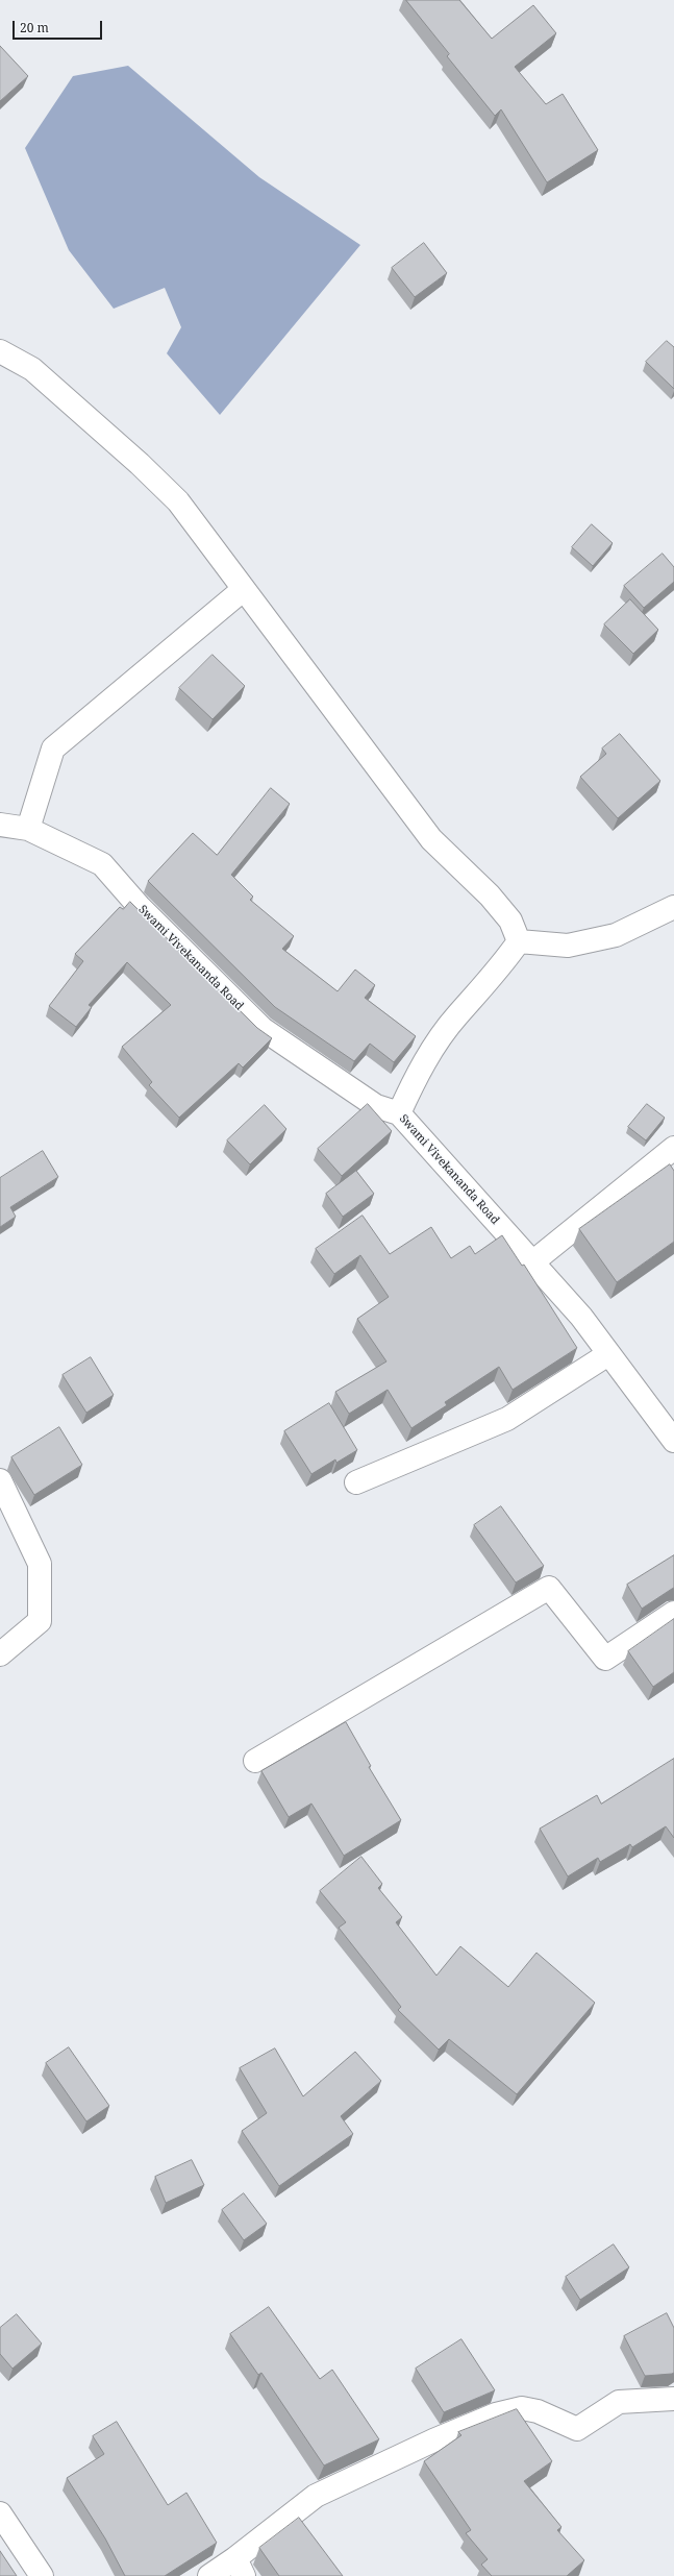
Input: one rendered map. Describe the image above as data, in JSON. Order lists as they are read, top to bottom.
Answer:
{
  "streets": {
    "street": ["Swami Vivekananda Road"]
  },
  "scale_bar": "20 m"
}
